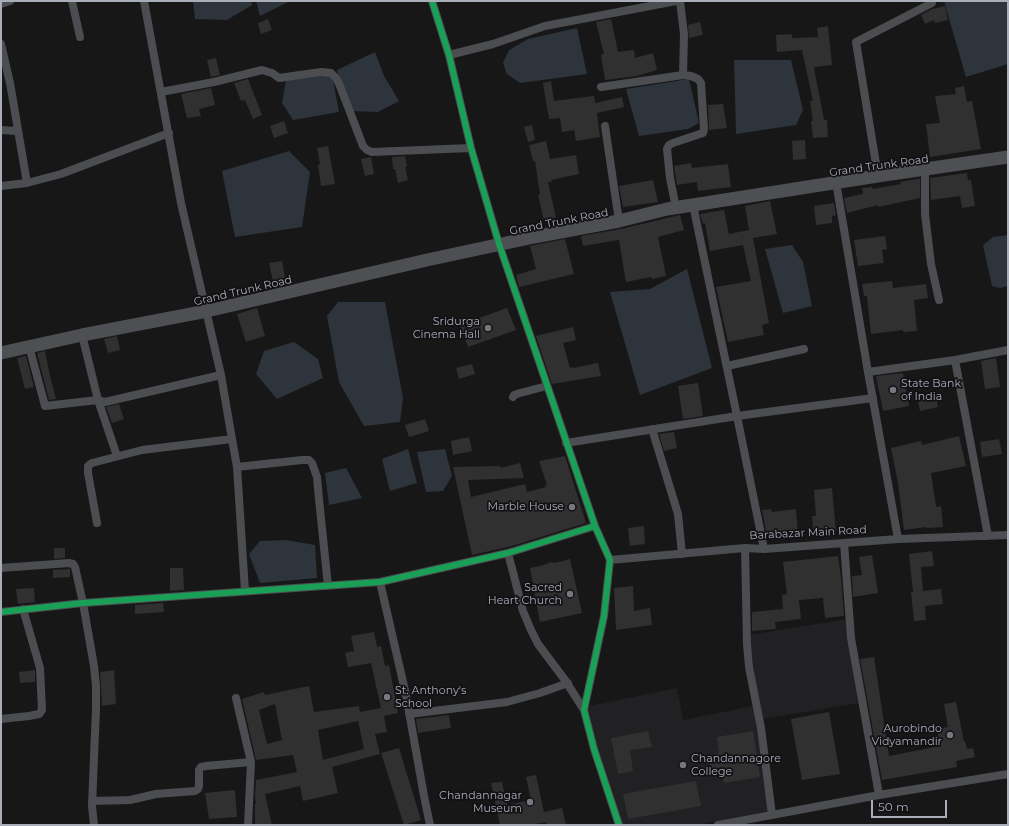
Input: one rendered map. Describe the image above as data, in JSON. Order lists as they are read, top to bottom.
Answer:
{
  "streets": {
    "main road": ["Grand Trunk Road"],
    "street": ["Barabazar Main Road"]
  },
  "places": [
    "Sridurga Cinema Hall",
    "State Bank of India",
    "Marble House",
    "Sacred Heart Church",
    "St. Anthony's School",
    "Aurobindo Vidyamandir",
    "Chandannagore College",
    "Chandannagar Museum"
  ],
  "scale_bar": "50 m"
}
